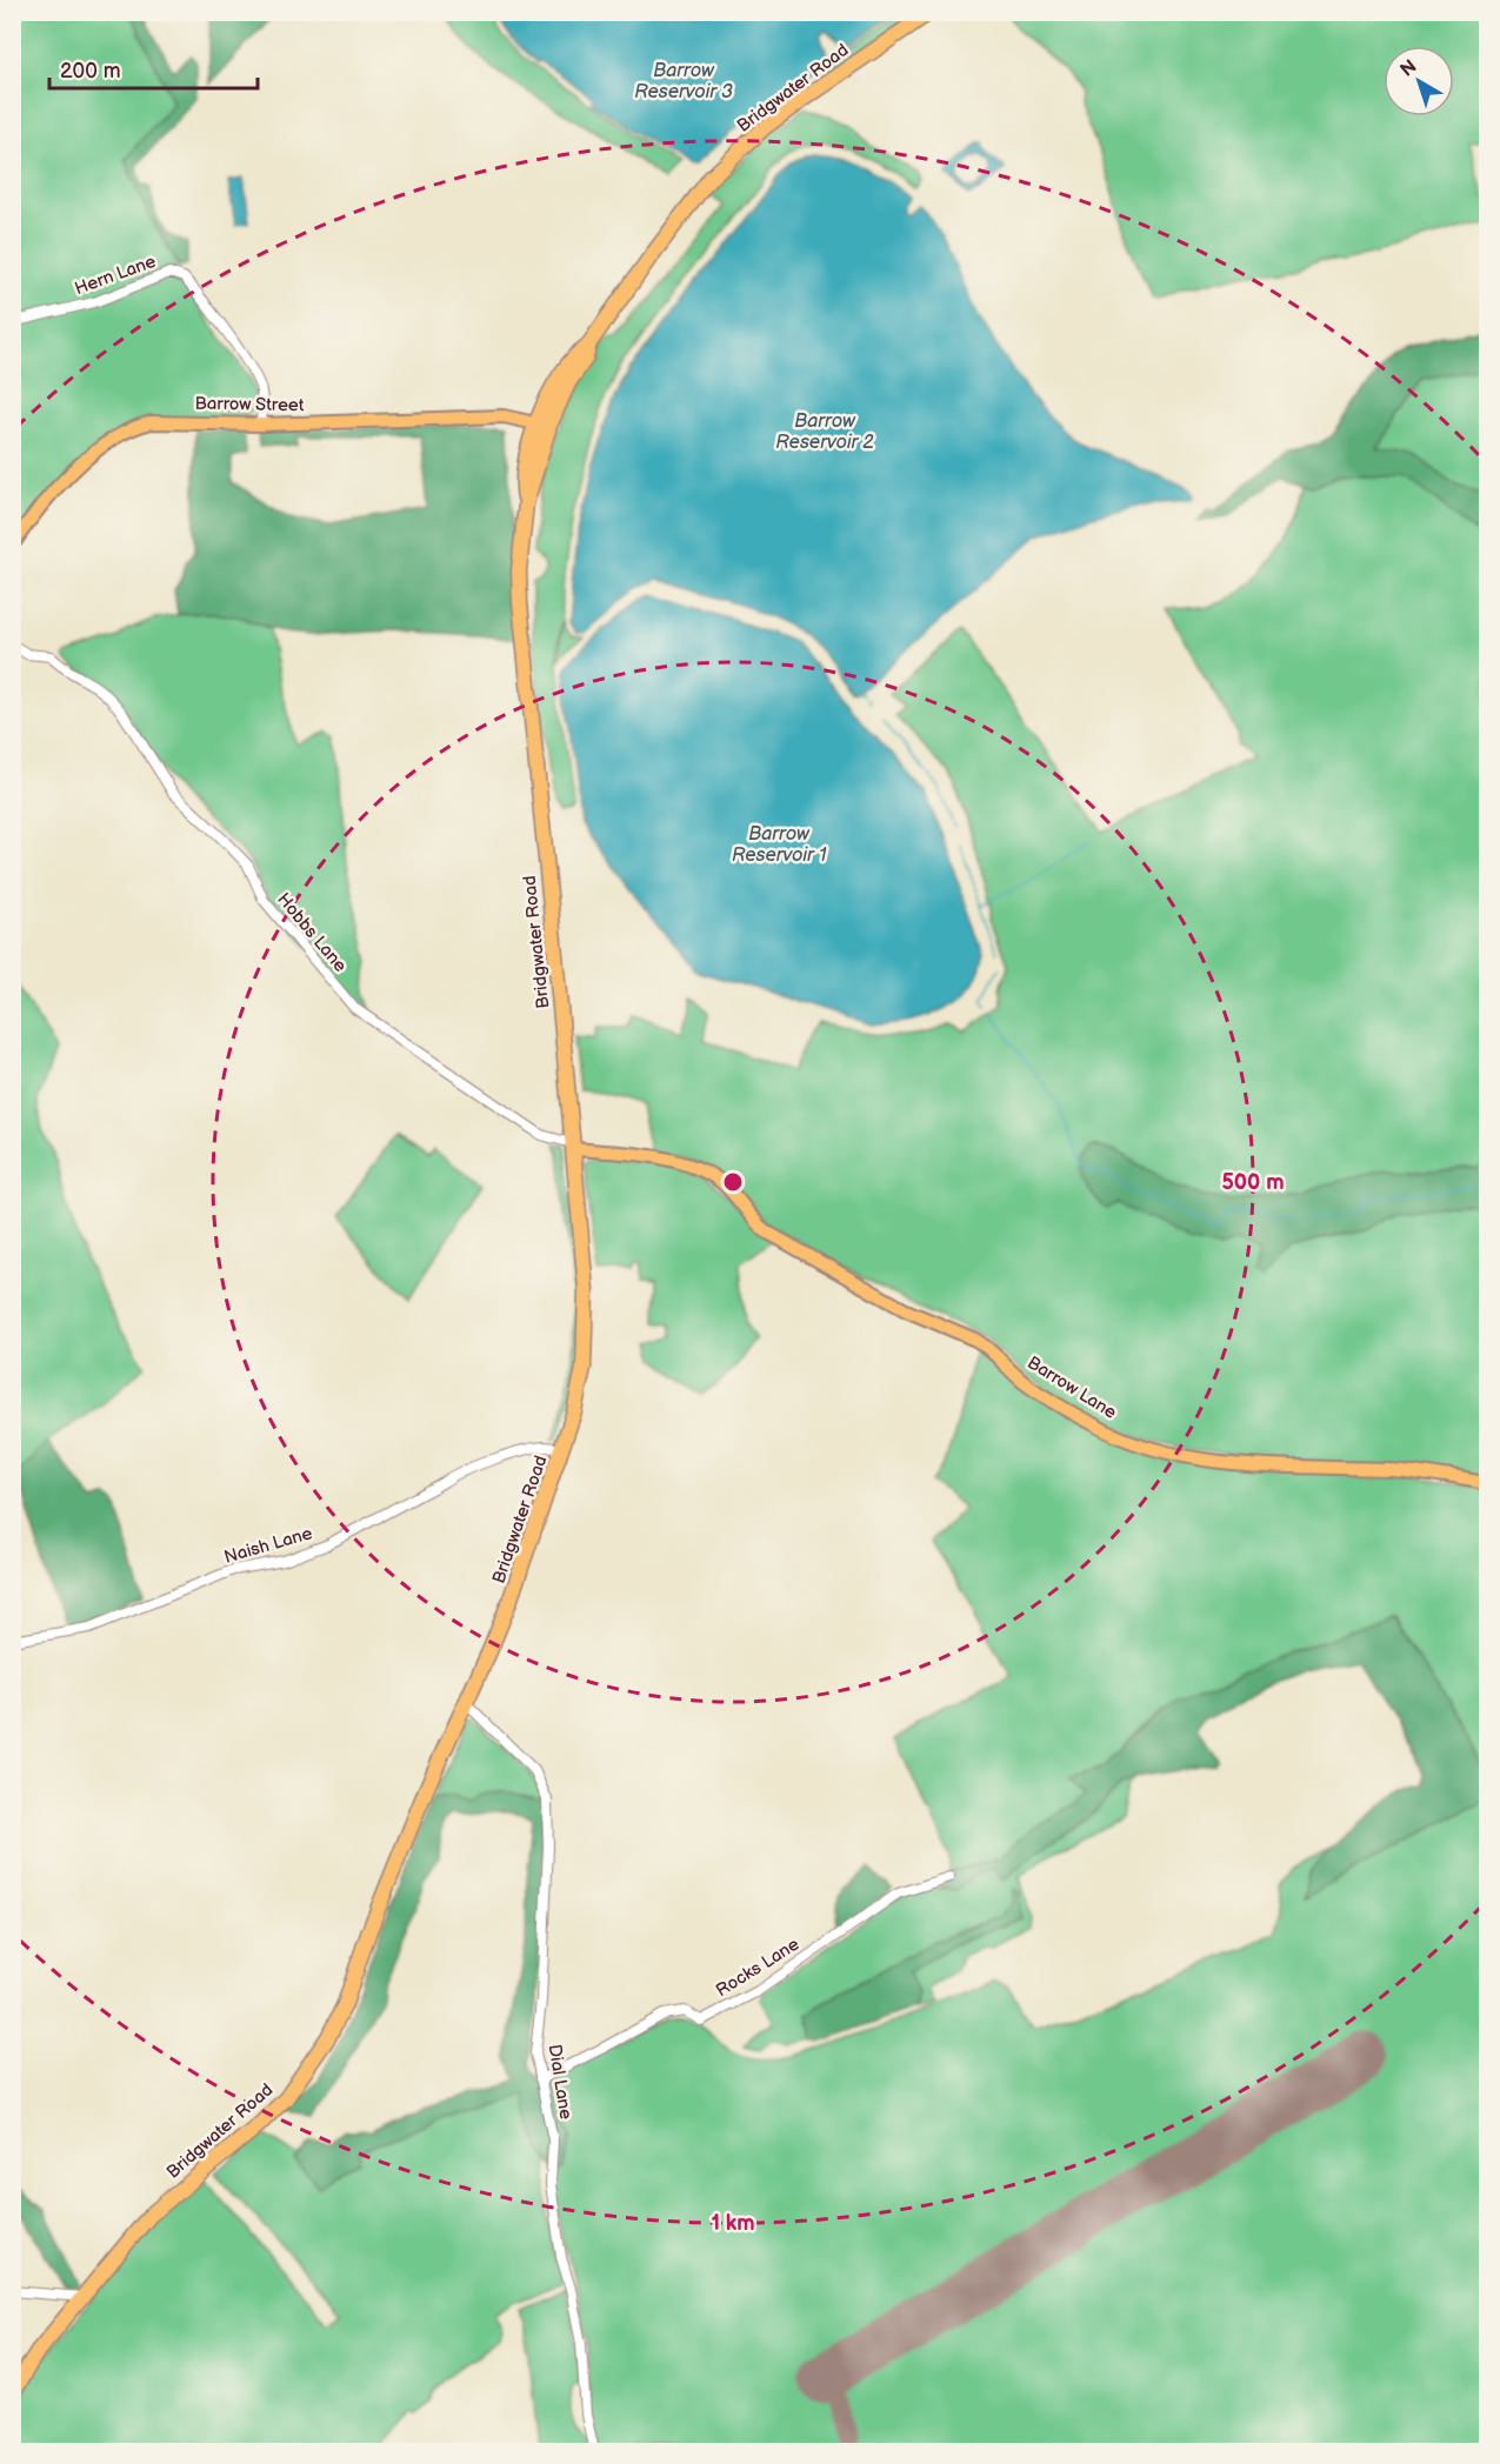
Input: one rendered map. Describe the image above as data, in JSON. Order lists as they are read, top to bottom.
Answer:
{
  "streets": {
    "highway": ["Bridgwater Road"],
    "main road": ["Barrow Street", "Barrow Lane"],
    "street": [
      "Hern Lane",
      "Hobbs Lane",
      "Naish Lane",
      "Rocks Lane",
      "Dial Lane"
    ]
  },
  "crossings": [
    ["Bridgwater Road", "Barrow Street"],
    ["Bridgwater Road", "Hobbs Lane"],
    ["Bridgwater Road", "Barrow Lane"],
    ["Bridgwater Road", "Naish Lane"],
    ["Bridgwater Road", "Dial Lane"],
    ["Hern Lane", "Barrow Street"],
    ["Hobbs Lane", "Barrow Lane"],
    ["Rocks Lane", "Dial Lane"]
  ],
  "water": ["Barrow Reservoir 3", "Barrow Reservoir 2", "Barrow Reservoir 1"],
  "scale_bar": "200 m",
  "north": "top left",
  "rings": ["500 m", "1 km"]
}
